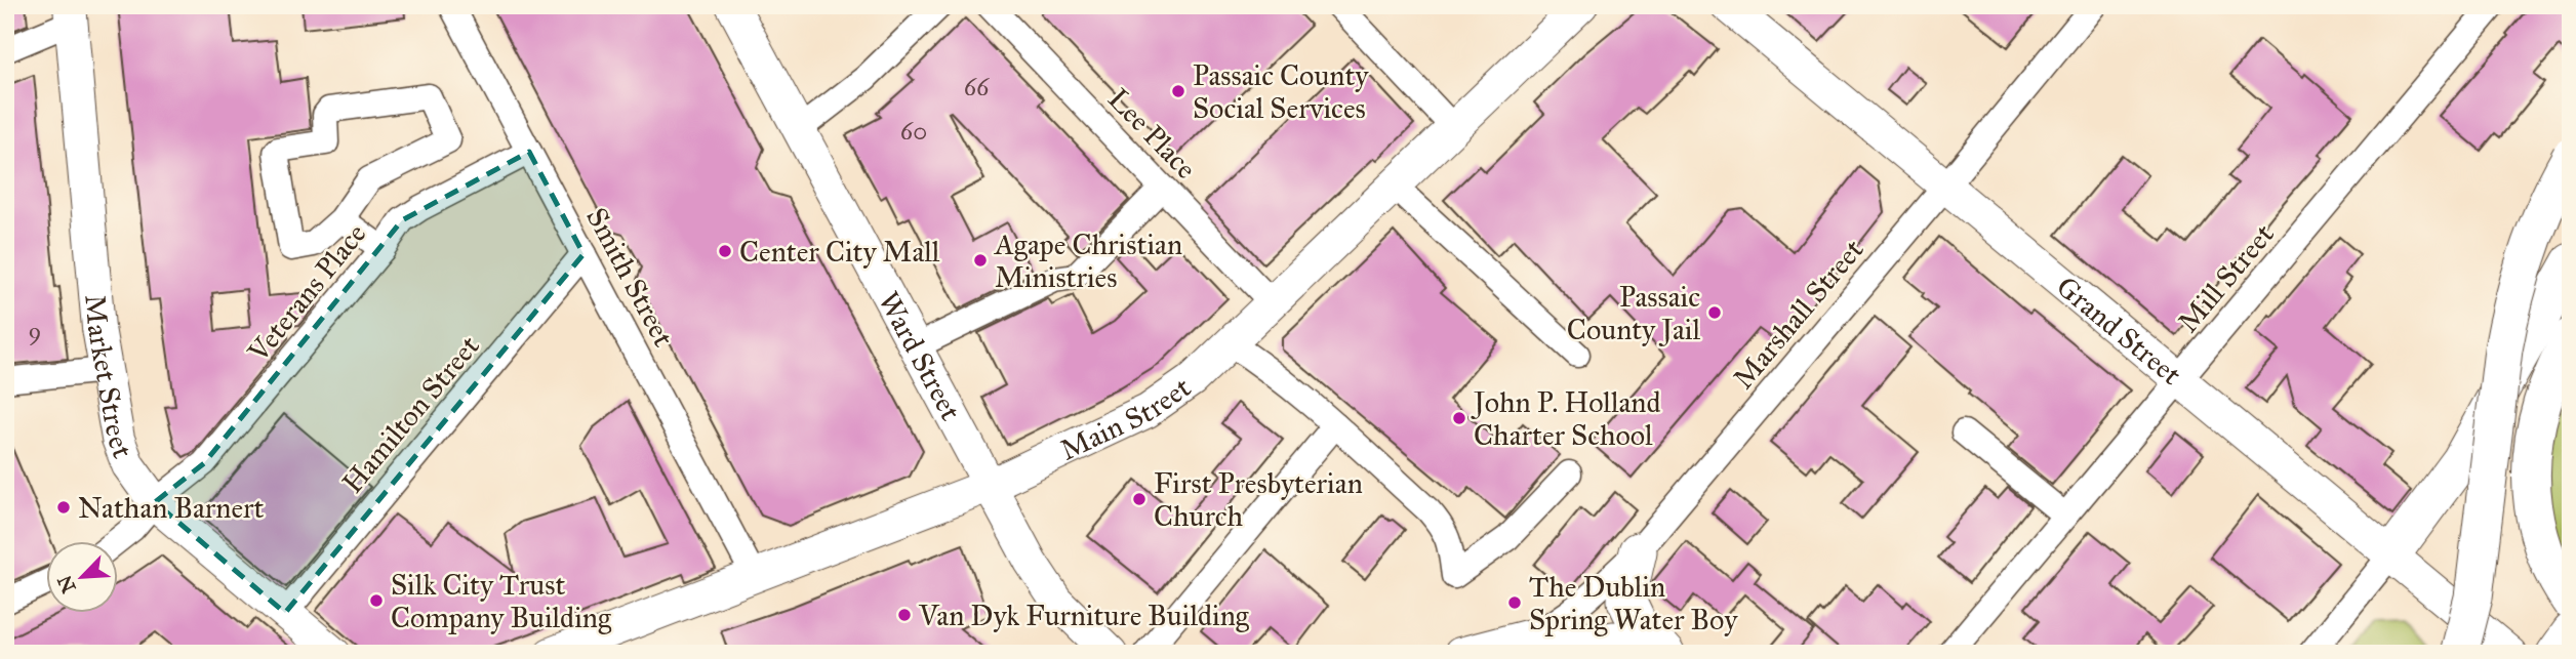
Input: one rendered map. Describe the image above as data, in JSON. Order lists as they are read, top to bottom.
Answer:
{
  "streets": {
    "main road": [
      "Grand Street",
      "Ward Street",
      "Market Street",
      "Main Street"
    ],
    "street": [
      "Lee Place",
      "Smith Street",
      "Mill Street",
      "Veterans Place",
      "Marshall Street",
      "Hamilton Street"
    ]
  },
  "crossings": [
    ["Lee Place", "Main Street"],
    ["Smith Street", "Veterans Place"],
    ["Smith Street", "Hamilton Street"],
    ["Smith Street", "Main Street"],
    ["Mill Street", "Grand Street"],
    ["Veterans Place", "Market Street"],
    ["Marshall Street", "Grand Street"],
    ["Ward Street", "Main Street"],
    ["Market Street", "Hamilton Street"]
  ],
  "places": [
    "Passaic County Social Services",
    "Center City Mall",
    "Agape Christian Ministries",
    "Passaic County Jail",
    "John P. Holland Charter School",
    "First Presbyterian Church",
    "Nathan Barnert",
    "Silk City Trust Company Building",
    "The Dublin Spring Water Boy",
    "Van Dyk Furniture Building"
  ],
  "house_numbers": ["66", "60", "9"],
  "north": "bottom left"
}
